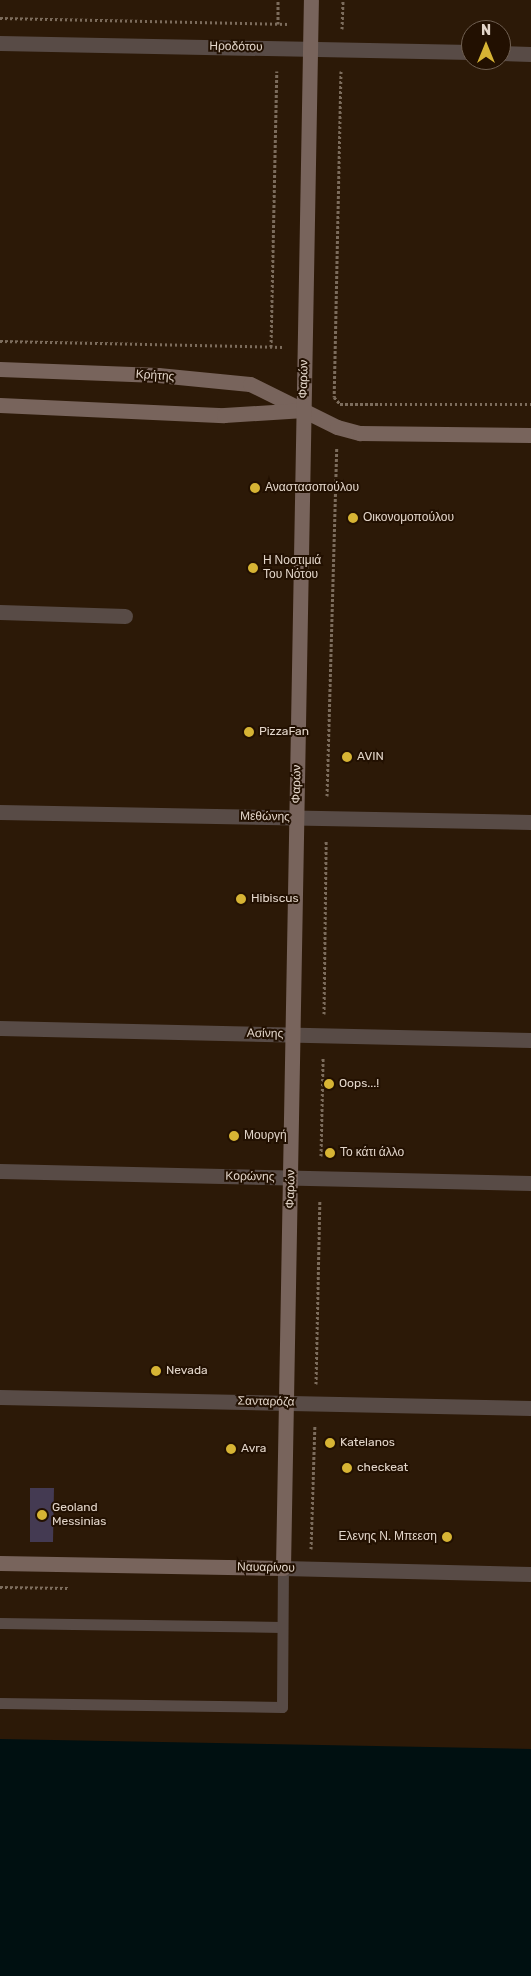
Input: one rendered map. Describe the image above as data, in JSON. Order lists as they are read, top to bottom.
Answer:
{
  "streets": {
    "main road": ["Κρήτης", "Φαρών", "Ναυαρίνου"],
    "street": [
      "Ηροδότου",
      "Μεθώνης",
      "Ασίνης",
      "Κορώνης",
      "Σανταρόζα"
    ]
  },
  "crossings": [
    ["Ηροδότου", "Φαρών"],
    ["Κρήτης", "Φαρών"],
    ["Φαρών", "Μεθώνης"],
    ["Φαρών", "Ασίνης"],
    ["Φαρών", "Κορώνης"],
    ["Φαρών", "Σανταρόζα"],
    ["Φαρών", "Ναυαρίνου"]
  ],
  "places": [
    "Αναστασοπούλου",
    "Οικονομοπούλου",
    "Η Νοστιμιά Του Νότου",
    "PizzaFan",
    "AVIN",
    "Hibiscus",
    "Oops...!",
    "Μουργή",
    "Το κάτι άλλο",
    "Nevada",
    "Katelanos",
    "Avra",
    "checkeat",
    "Geoland Messinias",
    "Ελενης Ν. Μπεεση"
  ],
  "north": "top"
}
